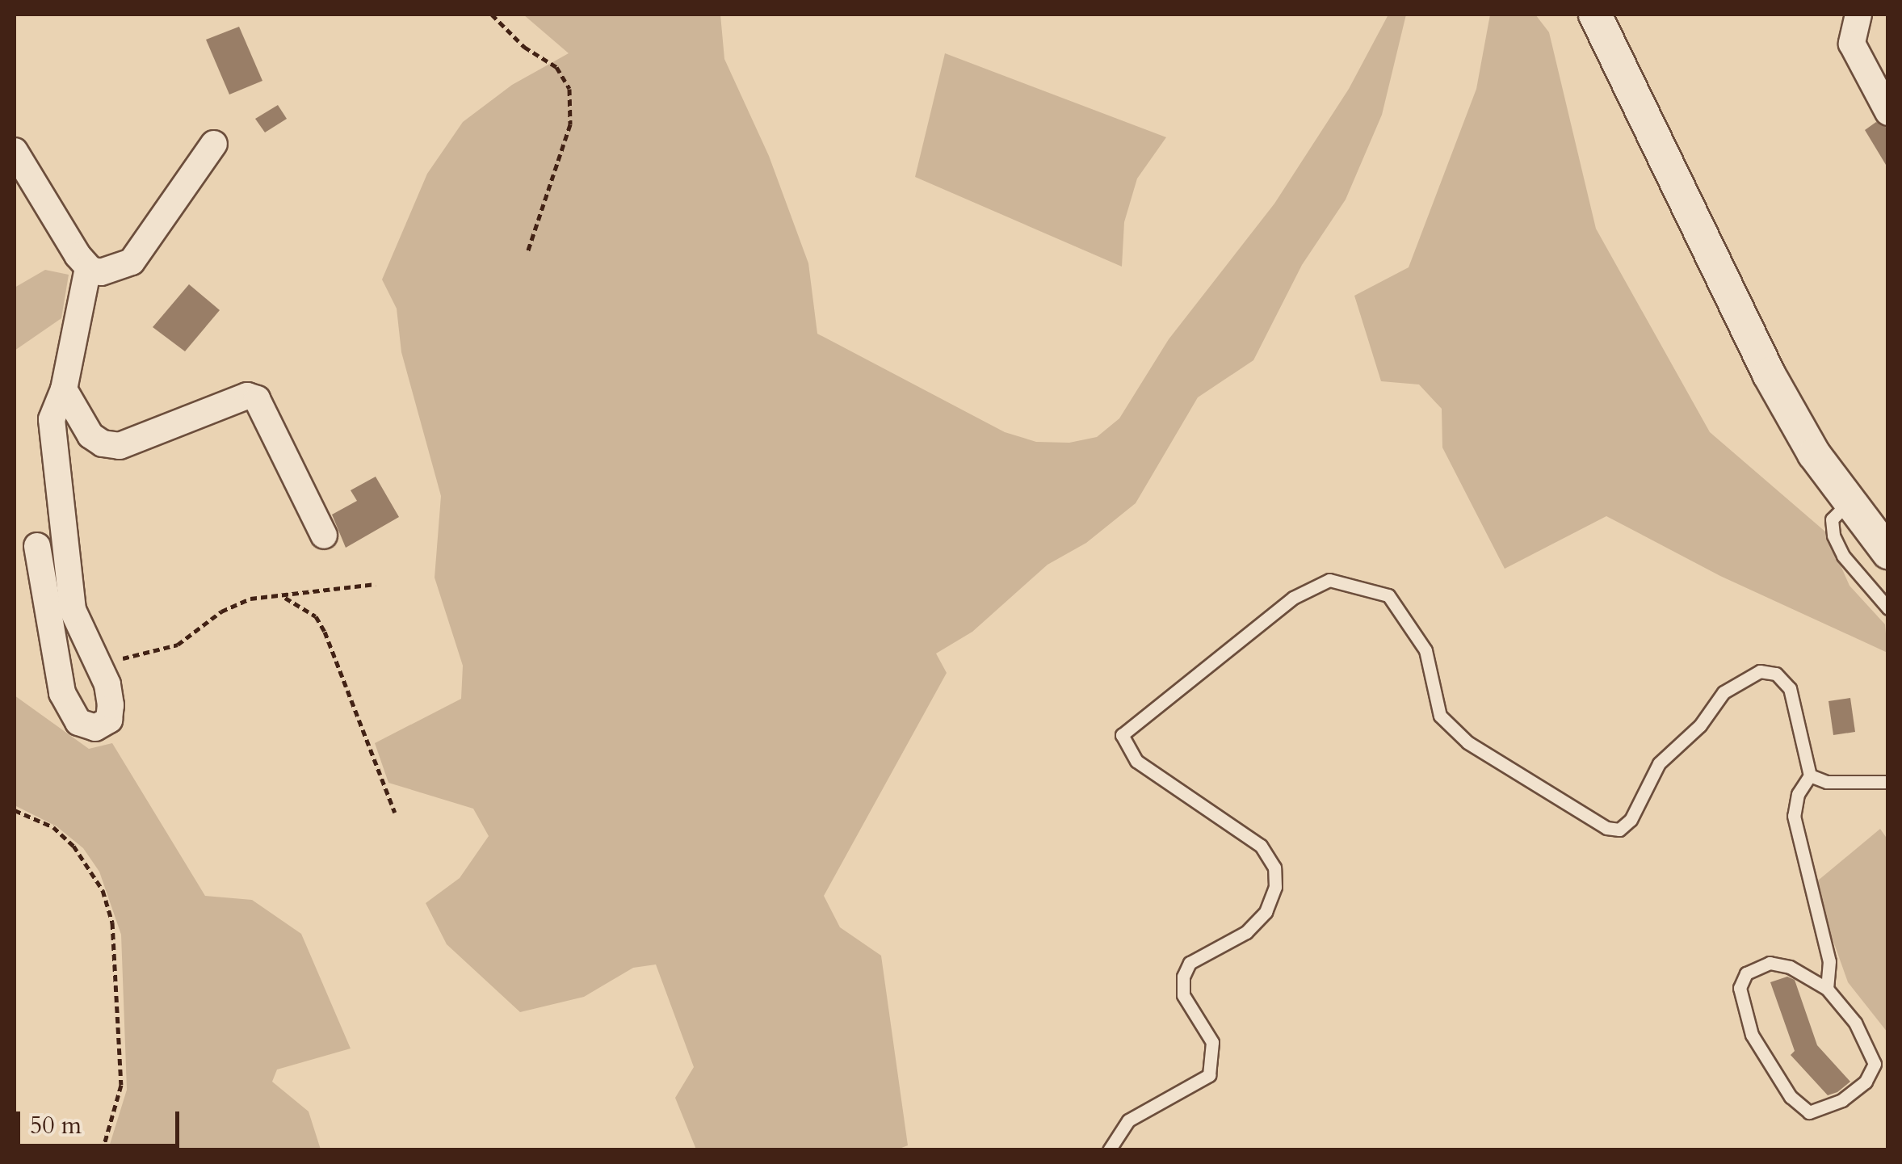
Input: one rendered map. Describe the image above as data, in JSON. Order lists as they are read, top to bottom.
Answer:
{
  "scale_bar": "50 m"
}
